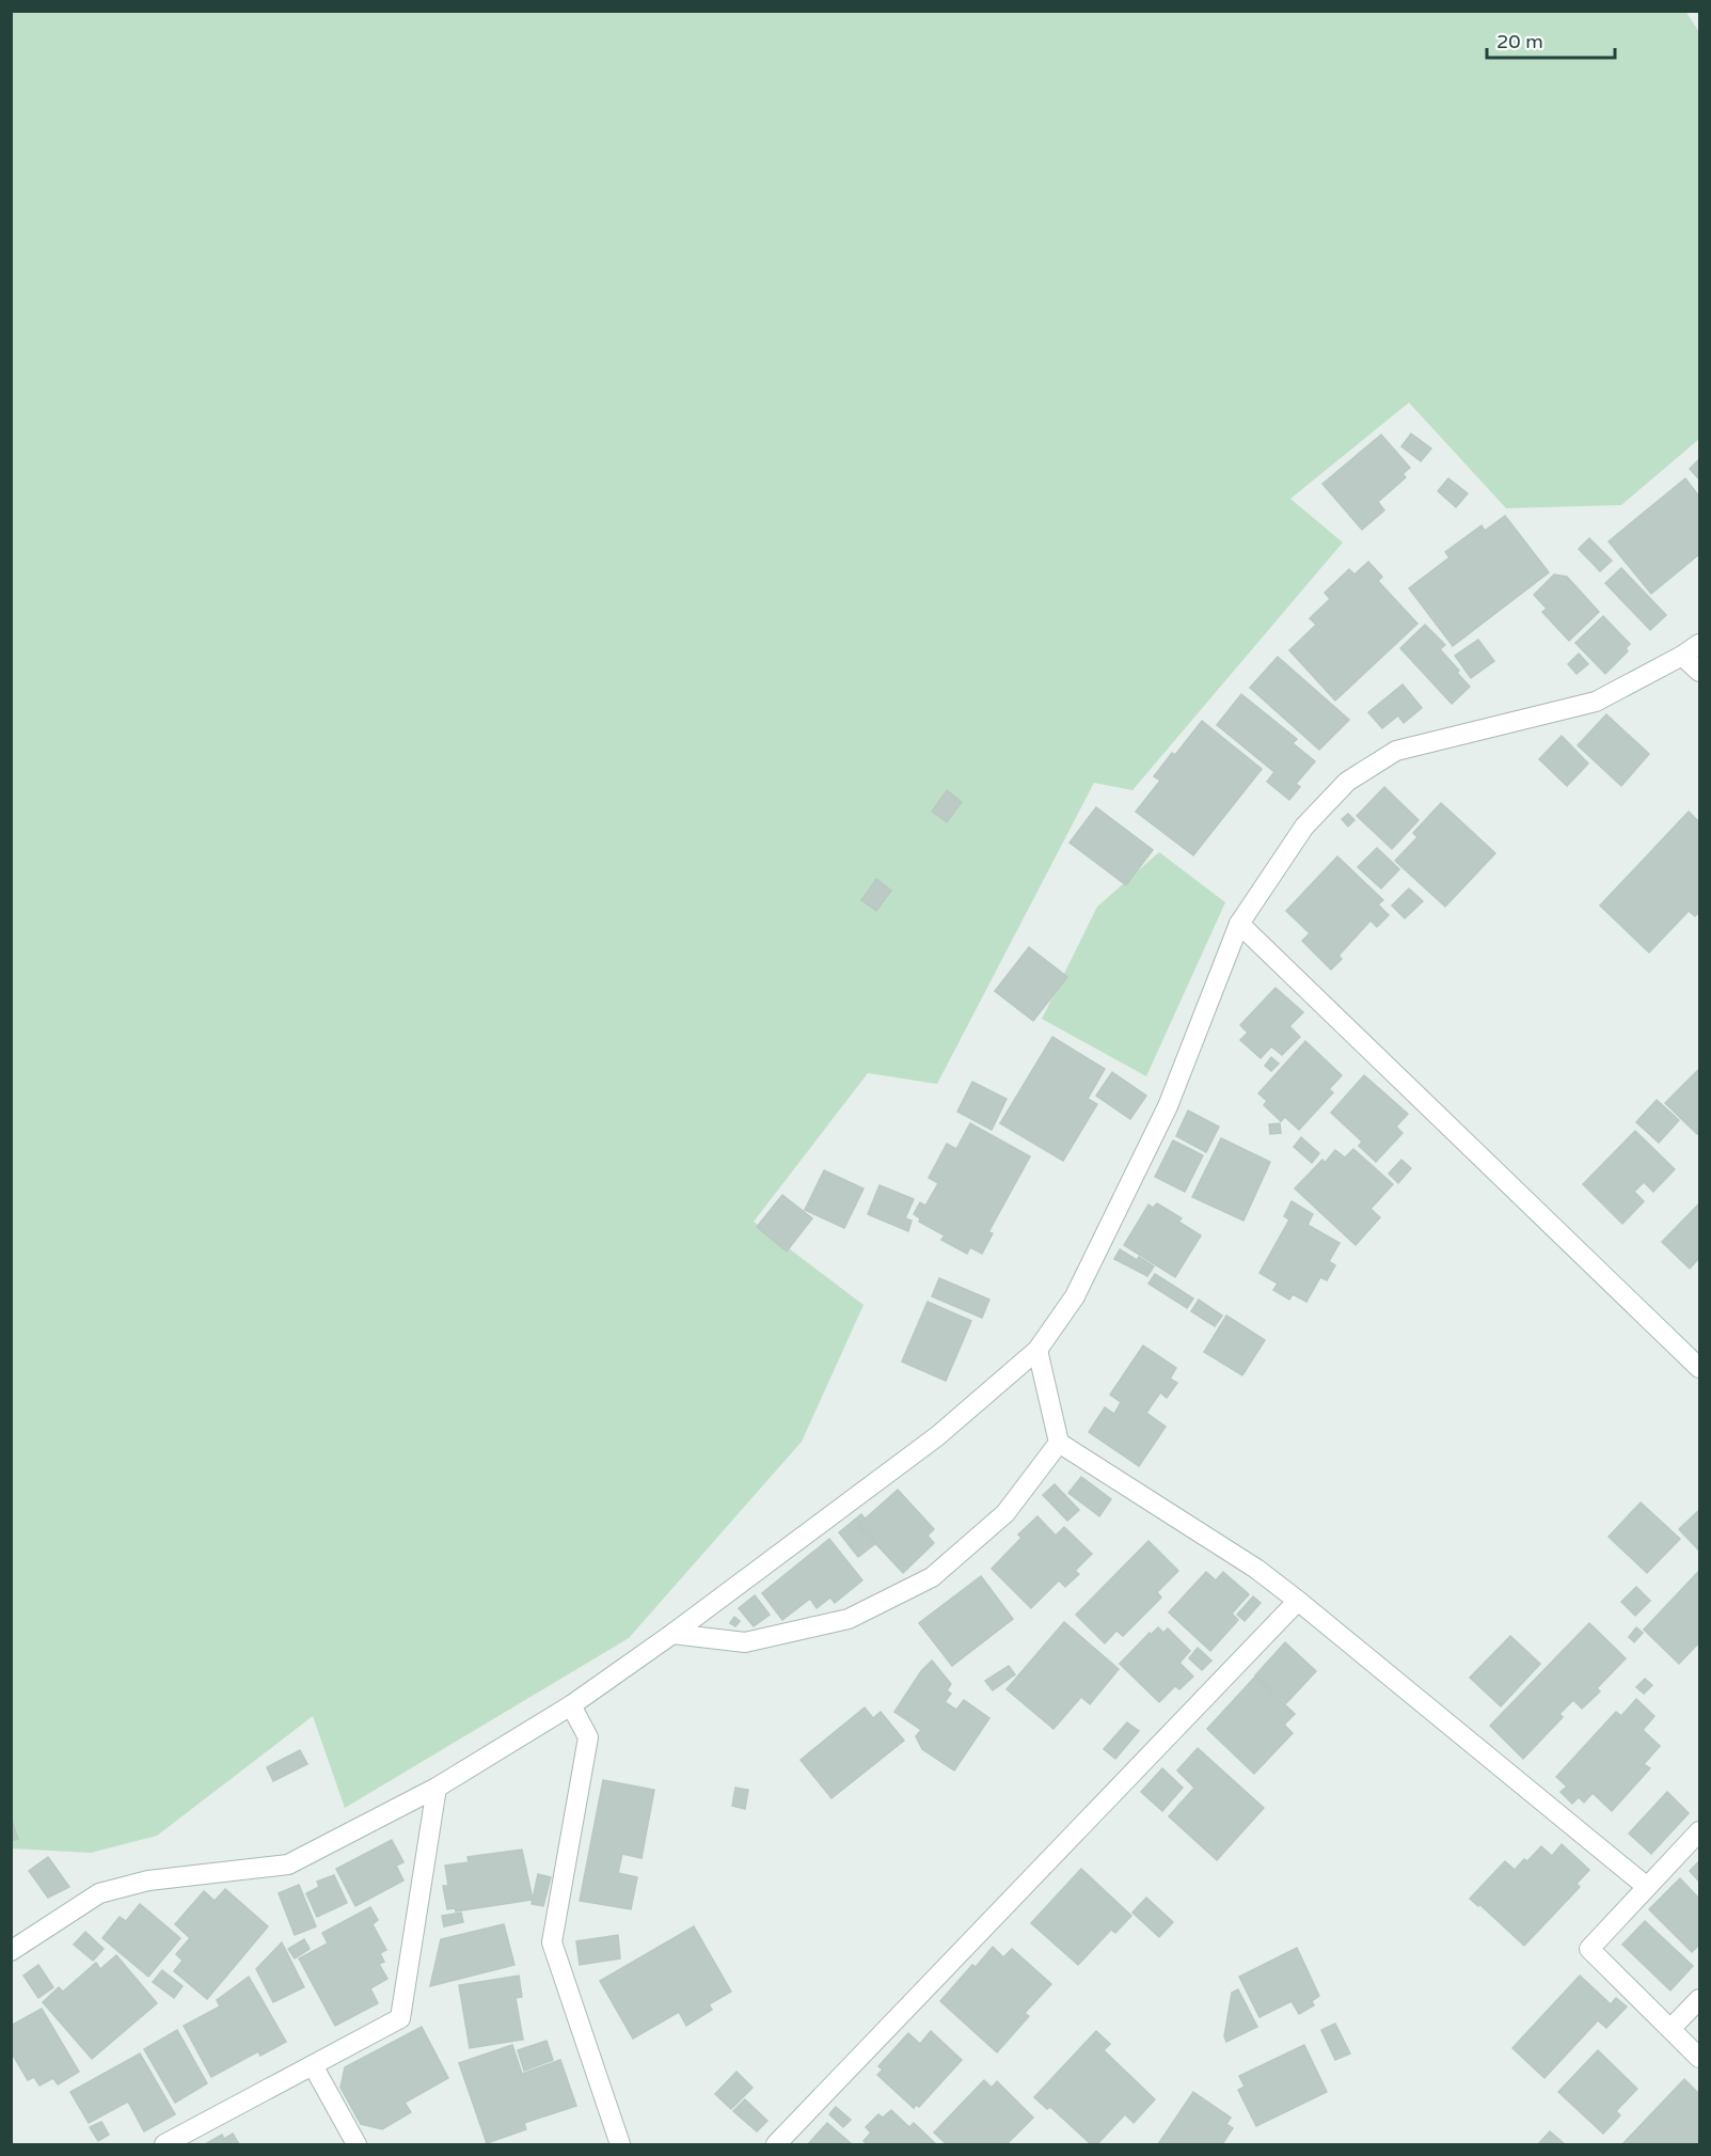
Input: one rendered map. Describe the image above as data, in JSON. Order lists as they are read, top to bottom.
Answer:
{
  "scale_bar": "20 m"
}
